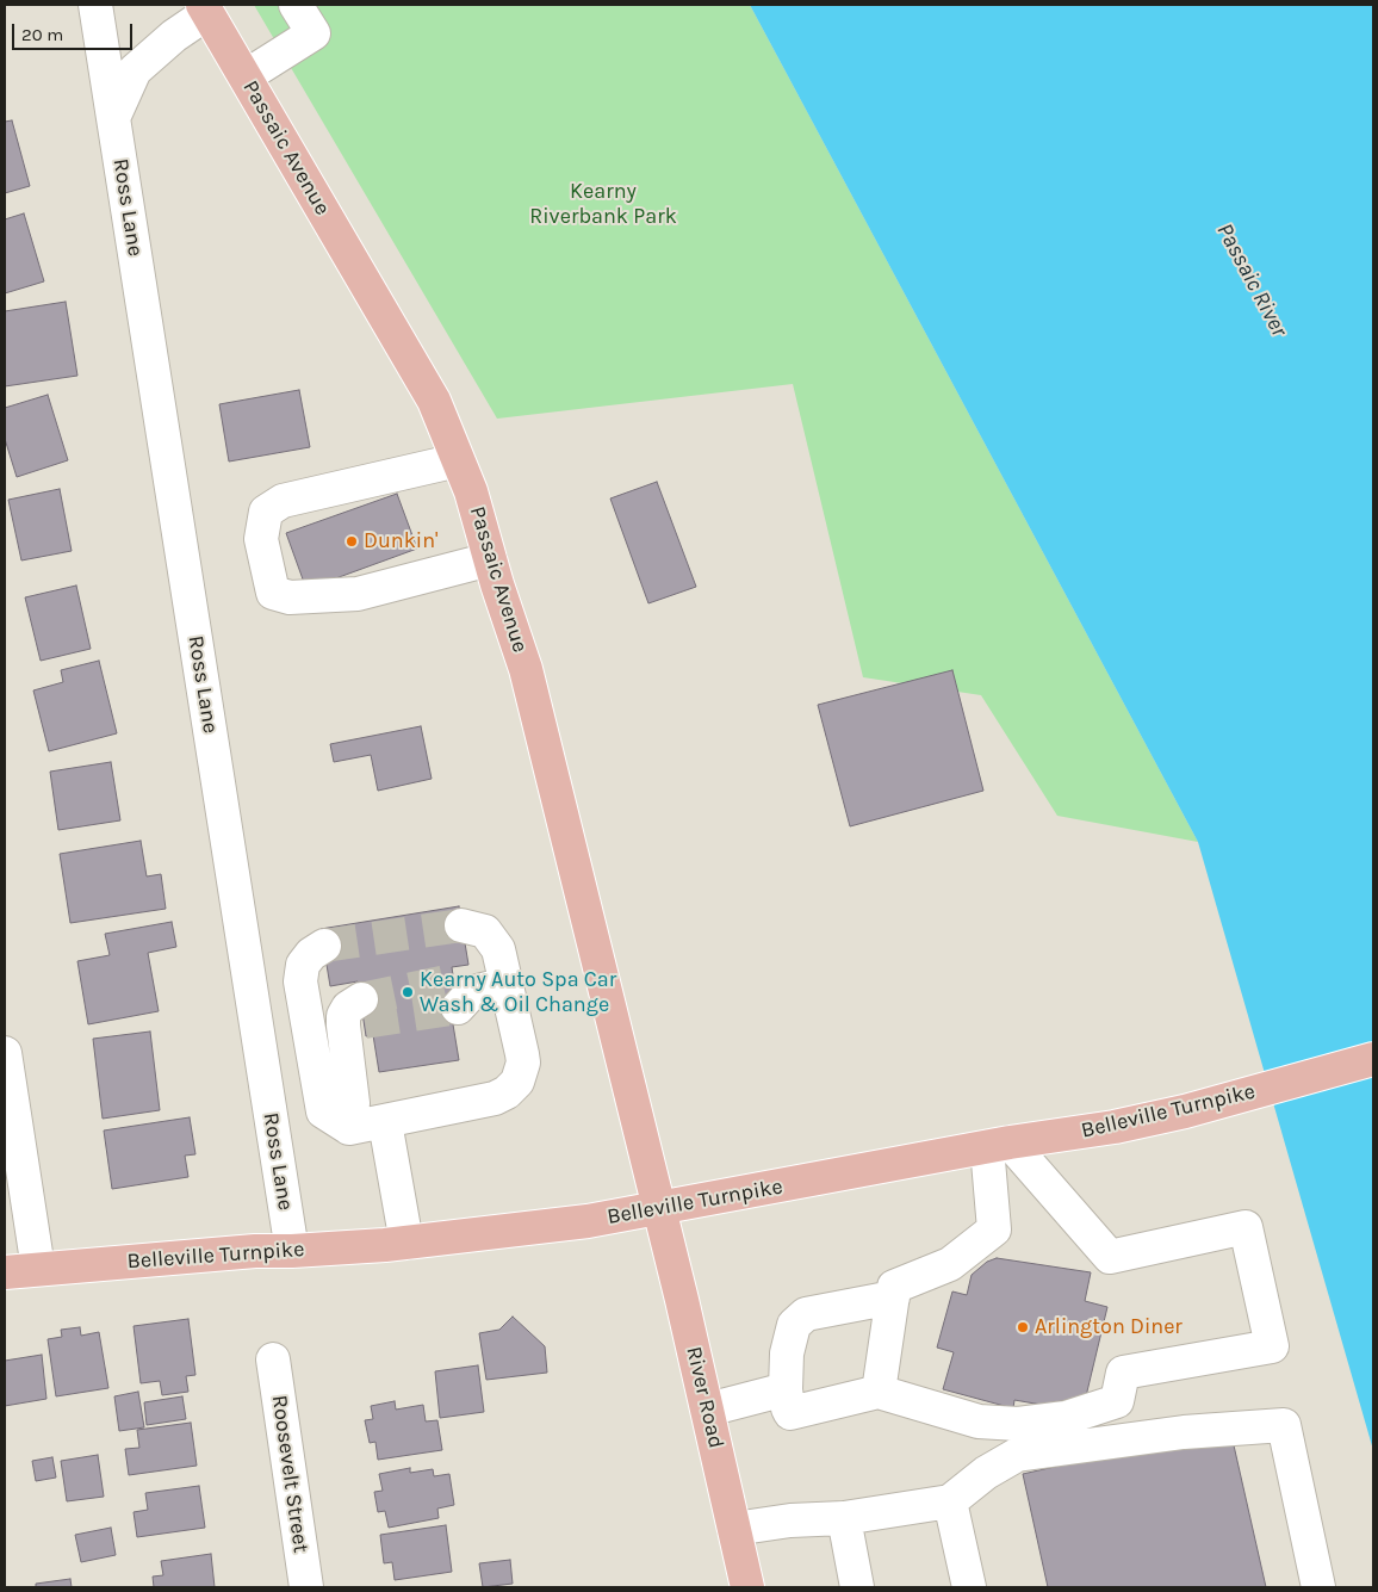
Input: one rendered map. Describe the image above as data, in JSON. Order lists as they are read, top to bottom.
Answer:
{
  "streets": {
    "main road": ["Passaic Avenue", "Belleville Turnpike", "River Road"],
    "street": ["Ross Lane", "Roosevelt Street"]
  },
  "crossings": [
    ["Passaic Avenue", "Belleville Turnpike"],
    ["Passaic Avenue", "River Road"],
    ["Ross Lane", "Belleville Turnpike"],
    ["Belleville Turnpike", "River Road"]
  ],
  "water": ["Passaic River"],
  "parks": ["Kearny Riverbank Park"],
  "places": ["Dunkin'", "Kearny Auto Spa Car Wash & Oil Change", "Arlington Diner"],
  "scale_bar": "20 m"
}
